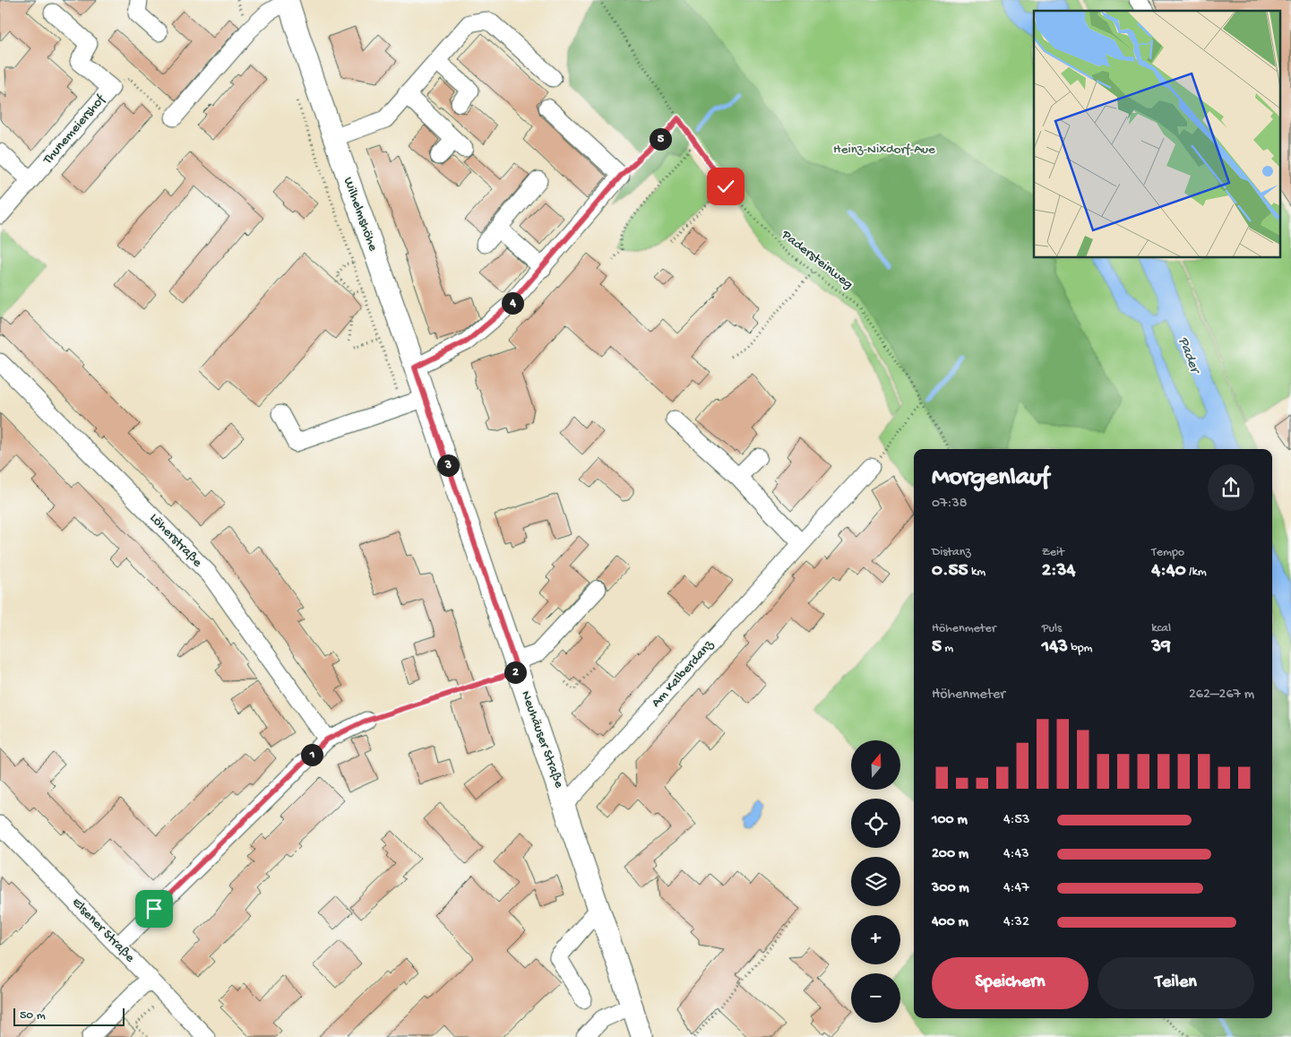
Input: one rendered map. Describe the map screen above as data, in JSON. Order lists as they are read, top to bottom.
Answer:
{
  "streets": {
    "main road": ["Wilhelmshöhe", "Neuhäuser Straße"],
    "street": [
      "Thunemeiershof",
      "Löherstraße",
      "Am Kalberdanz",
      "Elsener Straße"
    ],
    "path": ["Padersteinweg"]
  },
  "crossings": [
    ["Wilhelmshöhe", "Neuhäuser Straße"],
    ["Am Kalberdanz", "Neuhäuser Straße"]
  ],
  "water": ["Pader"],
  "parks": ["Heinz-Nixdorf-Aue"],
  "scale_bar": "50 m",
  "north": "top",
  "page": {
    "pins": [
      "5",
      "4",
      "3",
      "2",
      "1"
    ],
    "heading": ["Morgenlauf", "07:38"],
    "stats": [
      ["Distanz", "0.55 km"],
      ["Zeit", "2:34"],
      ["Tempo", "4:40 /km"],
      ["Höhenmeter", "5 m"],
      ["Puls", "143 bpm"],
      ["kcal", "39"]
    ],
    "chart": ["Höhenmeter", "262–267 m"],
    "map_buttons": ["+", "−"],
    "list": [
      {
        "name": "100 m",
        "note": "4:53"
      },
      {
        "name": "200 m",
        "note": "4:43"
      },
      {
        "name": "300 m",
        "note": "4:47"
      },
      {
        "name": "400 m",
        "note": "4:32"
      }
    ],
    "buttons": ["Speichern", "Teilen"],
    "scale": "50 m"
  }
}
